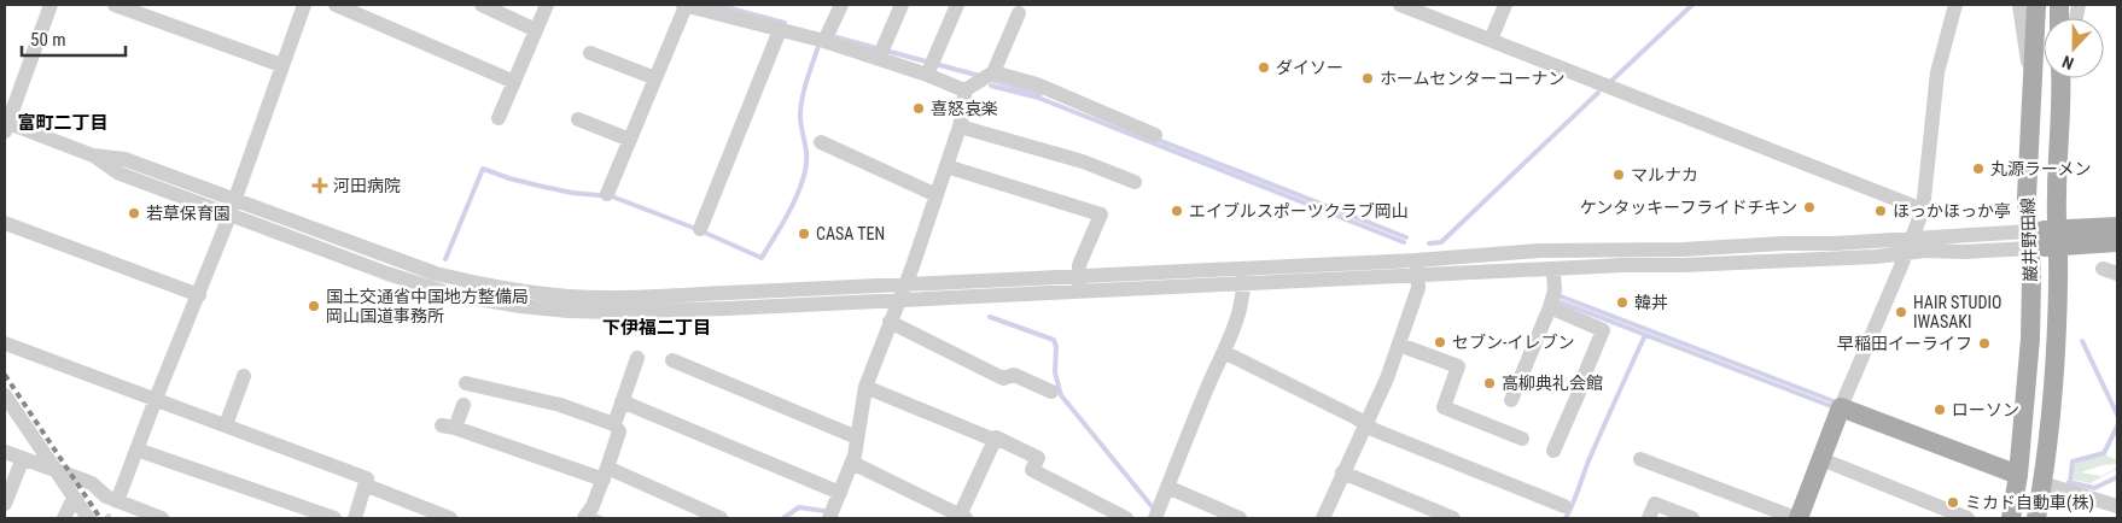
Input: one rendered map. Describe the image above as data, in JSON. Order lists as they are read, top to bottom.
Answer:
{
  "streets": {
    "main road": ["巌井野田線"]
  },
  "districts": ["富町二丁目", "下伊福二丁目"],
  "places": {
    "other": [
      "ダイソー",
      "ホームセンターコーナン",
      "喜怒哀楽",
      "丸源ラーメン",
      "マルナカ",
      "ケンタッキーフライドチキン",
      "エイブルスポーツクラブ岡山",
      "ほっかほっか亭",
      "若草保育園",
      "CASA TEN",
      "韓丼",
      "国土交通省中国地方整備局 岡山国道事務所",
      "HAIR STUDIO IWASAKI",
      "セブン-イレブン",
      "早稲田イーライフ",
      "高柳典礼会館",
      "ローソン",
      "ミカド自動車(株)"
    ],
    "health": ["河田病院"]
  },
  "scale_bar": "50 m",
  "north": "bottom"
}
